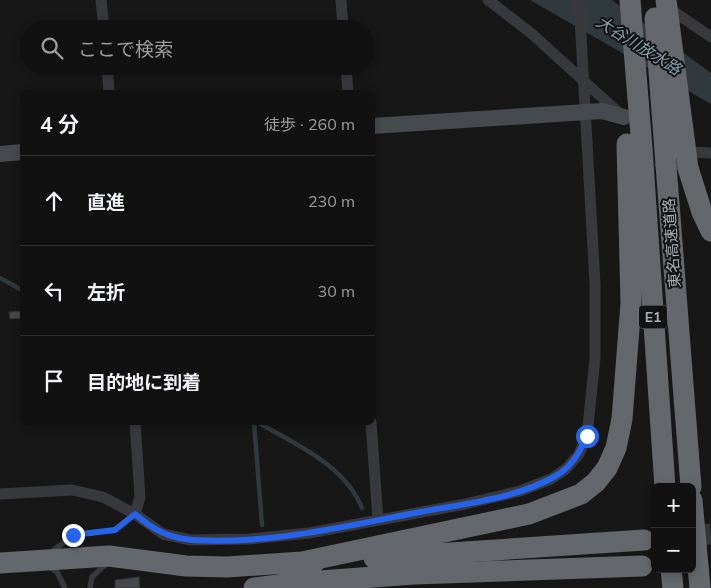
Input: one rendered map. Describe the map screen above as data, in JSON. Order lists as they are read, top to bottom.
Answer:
{
  "streets": {
    "highway": ["東名高速道路", "E1"]
  },
  "water": ["大谷川放水路"],
  "page": {
    "search": "ここで検索",
    "heading": ["4 分", "徒歩 · 260 m"],
    "list": [
      ["直進", "230 m"],
      ["左折", "30 m"],
      "目的地に到着"
    ],
    "map_buttons": ["+", "−"]
  }
}
